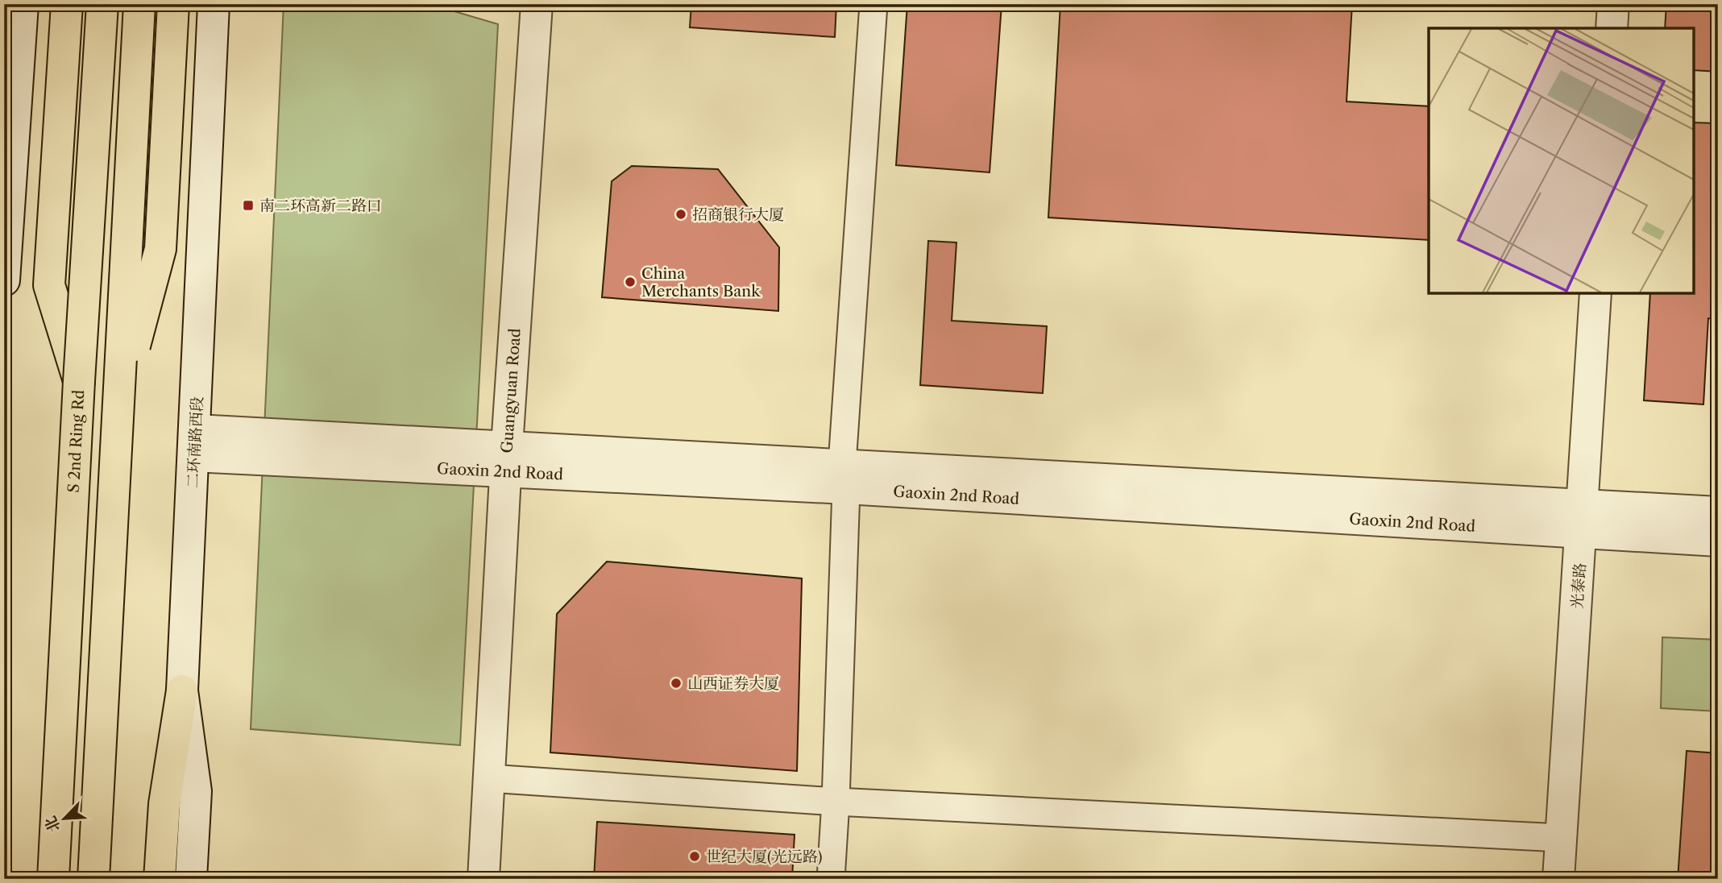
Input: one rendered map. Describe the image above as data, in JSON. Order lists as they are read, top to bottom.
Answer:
{
  "streets": {
    "highway": ["S 2nd Ring Rd"],
    "street": [
      "Guangyuan Road",
      "二环南路西段",
      "Gaoxin 2nd Road",
      "光泰路"
    ]
  },
  "crossings": [
    ["Guangyuan Road", "Gaoxin 2nd Road"],
    ["二环南路西段", "Gaoxin 2nd Road"],
    ["Gaoxin 2nd Road", "光泰路"]
  ],
  "places": {
    "transit": ["南二环高新二路口"],
    "other": [
      "招商银行大厦",
      "China Merchants Bank",
      "山西证券大厦",
      "世纪大厦(光远路)"
    ]
  },
  "north": "bottom left"
}
